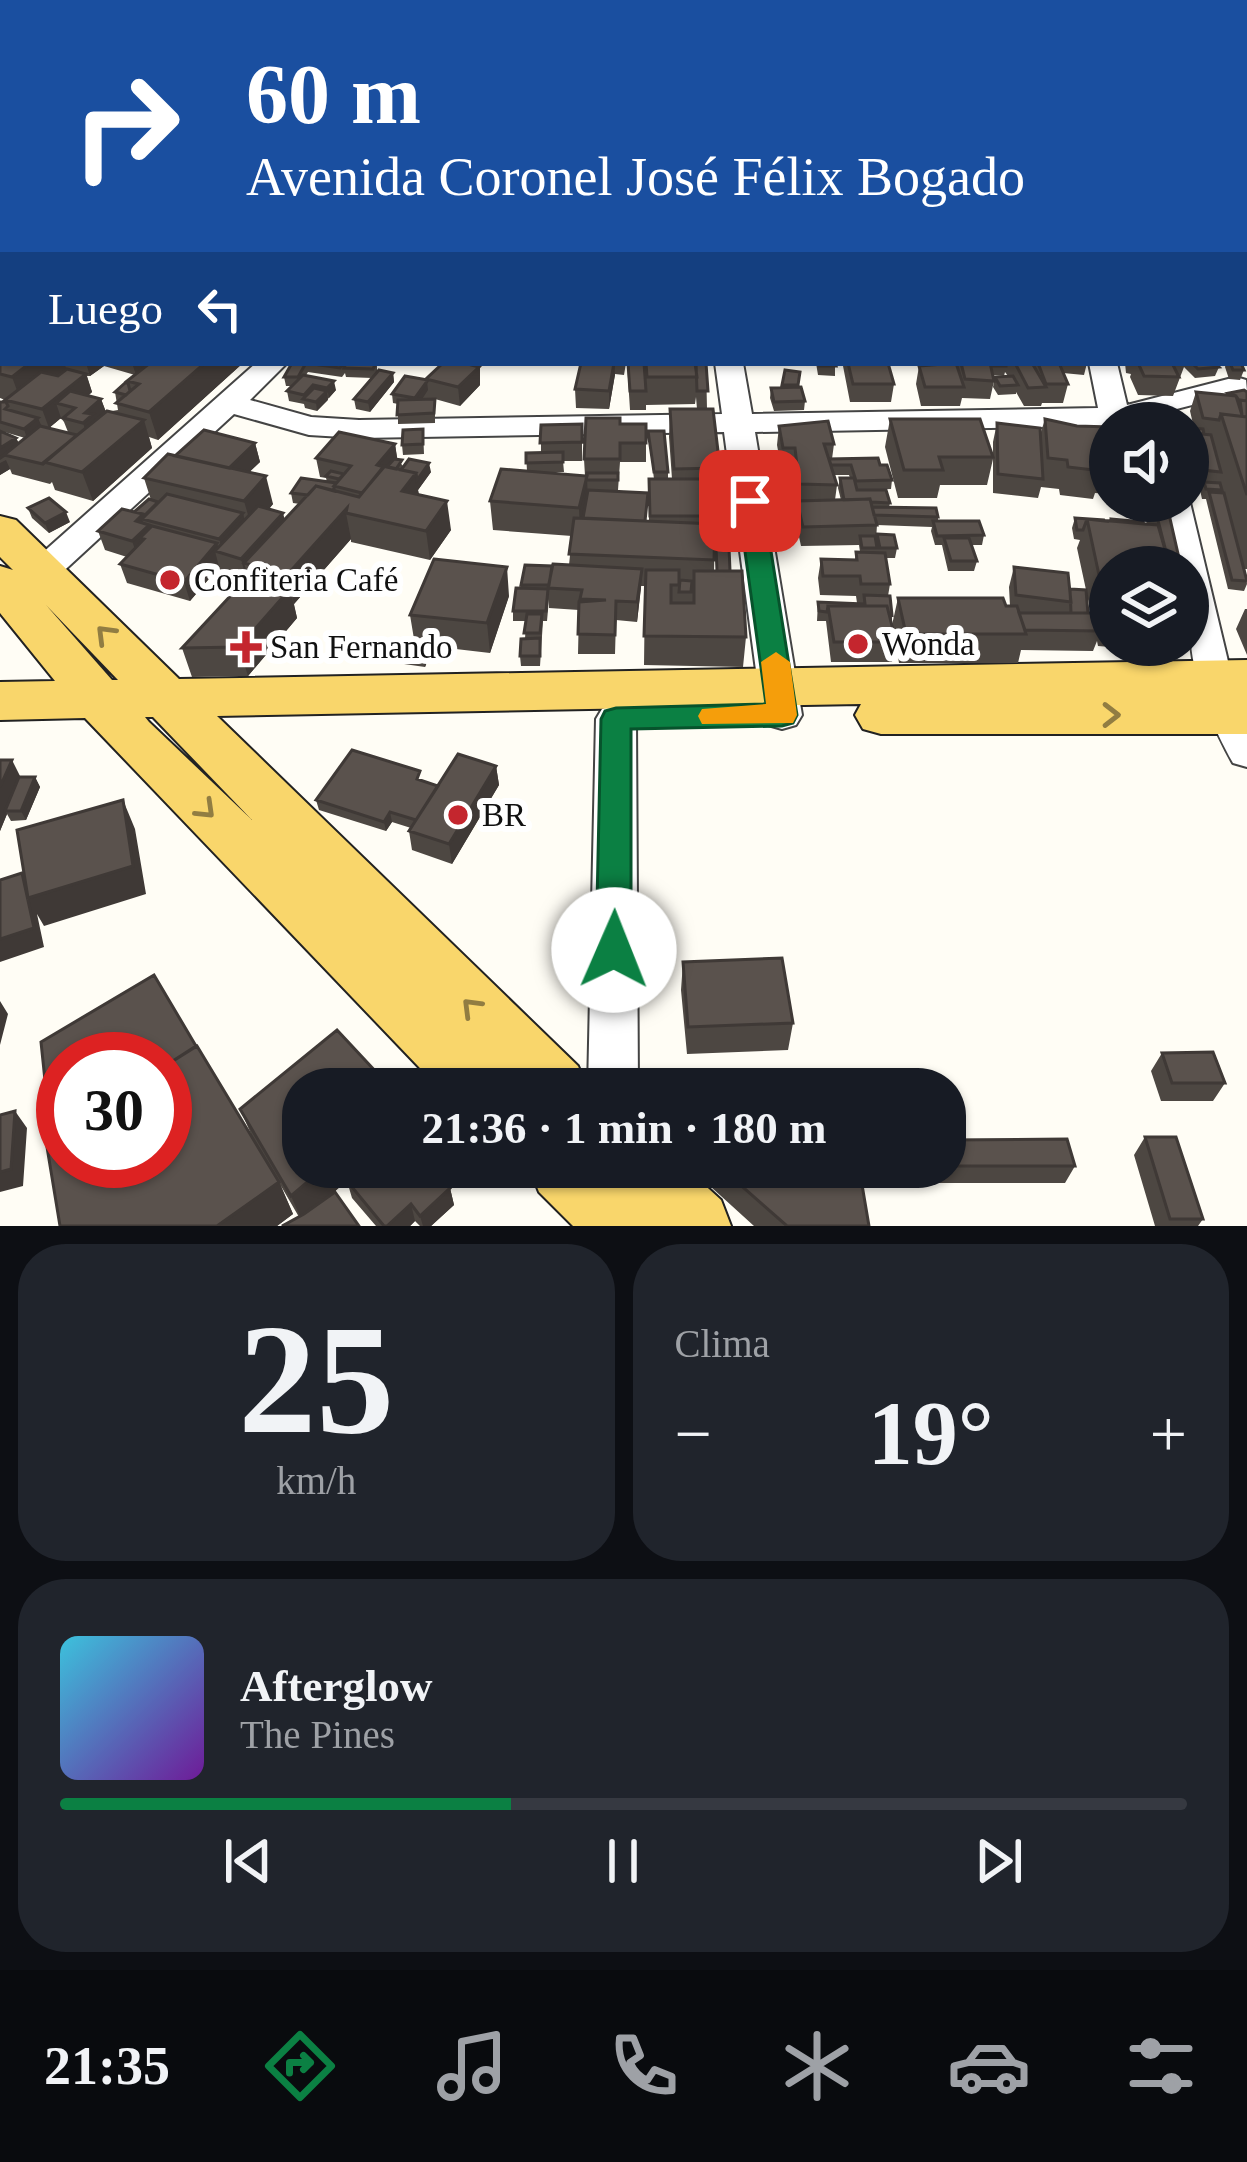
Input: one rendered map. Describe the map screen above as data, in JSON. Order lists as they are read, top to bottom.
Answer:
{
  "places": {
    "other": ["Confiteria Café", "Wonda", "BR"],
    "health": ["San Fernando"]
  },
  "page": {
    "turn": ["60 m", "Avenida Coronel José Félix Bogado"],
    "then": "Luego",
    "limit": "30",
    "trip": "21:36 · 1 min · 180 m",
    "tile": [
      ["25", "km/h"],
      "Clima"
    ],
    "heat": ["−", "19°", "+"],
    "song": ["Afterglow", "The Pines"],
    "tabs": "21:35"
  }
}
